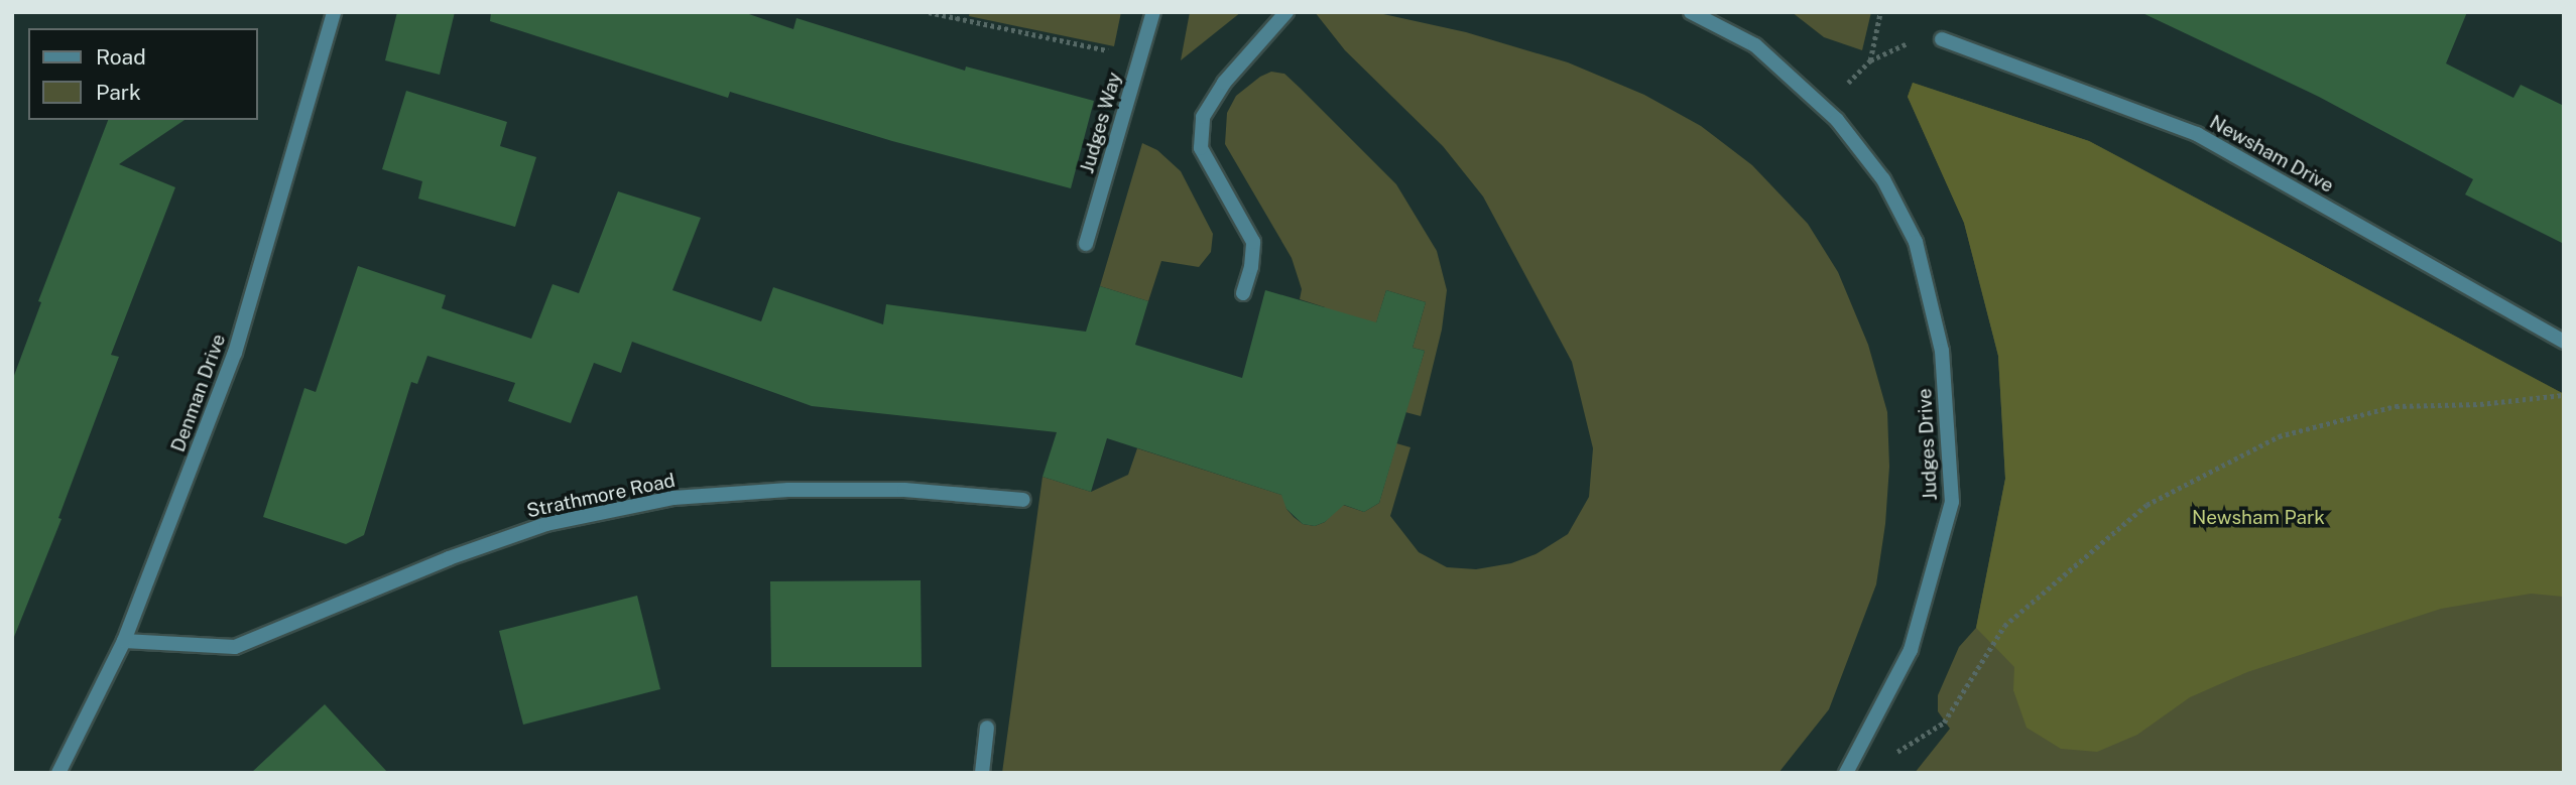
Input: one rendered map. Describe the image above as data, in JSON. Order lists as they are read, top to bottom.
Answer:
{
  "streets": {
    "street": [
      "Judges Way",
      "Newsham Drive",
      "Denman Drive",
      "Judges Drive",
      "Strathmore Road"
    ]
  },
  "crossings": [
    ["Denman Drive", "Strathmore Road"]
  ],
  "parks": ["Newsham Park"],
  "legend": ["Road", "Park"]
}
